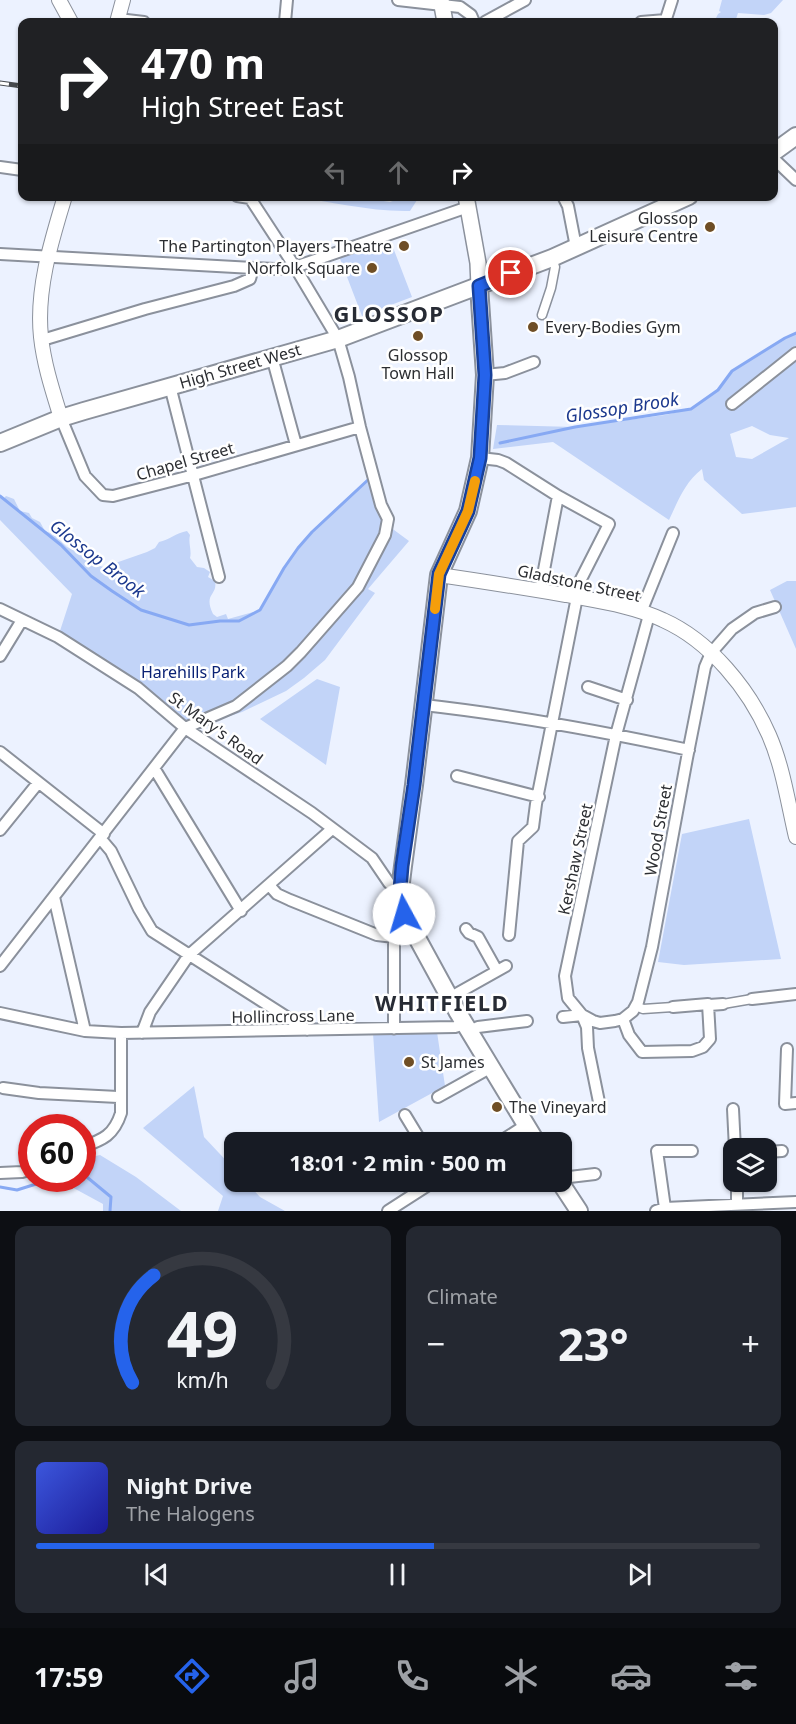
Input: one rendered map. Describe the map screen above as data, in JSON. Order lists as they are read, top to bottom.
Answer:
{
  "streets": {
    "main road": ["High Street West"],
    "street": [
      "Chapel Street",
      "Gladstone Street",
      "St Mary's Road",
      "Wood Street",
      "Kershaw Street",
      "Hollincross Lane"
    ]
  },
  "crossings": [
    ["High Street West", "Chapel Street"],
    ["Gladstone Street", "Wood Street"],
    ["Gladstone Street", "Kershaw Street"]
  ],
  "districts": ["GLOSSOP", "WHITFIELD"],
  "water": ["Glossop Brook"],
  "parks": ["Harehills Park"],
  "places": [
    "Glossop Leisure Centre",
    "The Partington Players Theatre",
    "Norfolk Square",
    "Every-Bodies Gym",
    "Glossop Town Hall",
    "St James",
    "The Vineyard"
  ],
  "page": {
    "turn": ["470 m", "High Street East"],
    "limit": "60",
    "trip": "18:01 · 2 min · 500 m",
    "tile": "Climate",
    "heat": ["−", "23°", "+"],
    "song": ["Night Drive", "The Halogens"],
    "tabs": "17:59",
    "gauge": ["49", "km/h"]
  }
}
